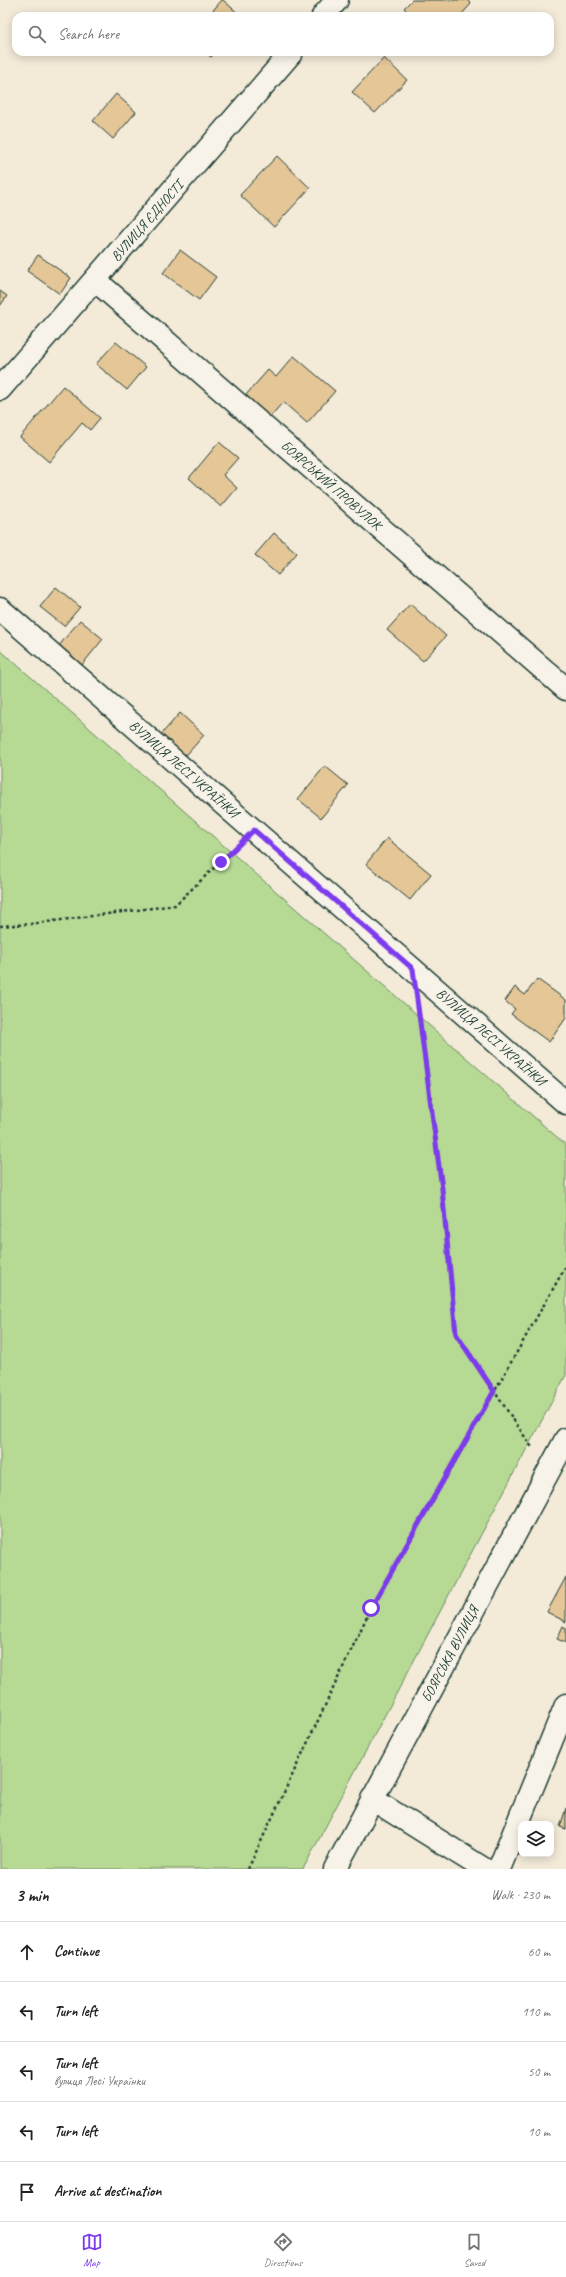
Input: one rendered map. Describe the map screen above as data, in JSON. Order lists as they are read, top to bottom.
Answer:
{
  "streets": {
    "street": [
      "ВУЛИЦЯ ЄДНОСТІ",
      "БОЯРСЬКИЙ ПРОВУЛОК",
      "ВУЛИЦЯ ЛЕСІ УКРАЇНКИ",
      "БОЯРСЬКА ВУЛИЦЯ"
    ]
  },
  "crossings": [
    ["ВУЛИЦЯ ЄДНОСТІ", "БОЯРСЬКИЙ ПРОВУЛОК"]
  ],
  "page": {
    "search": "Search here",
    "heading": ["3 min", "Walk · 230 m"],
    "list": [
      ["Continue", "60 m"],
      ["Turn left", "110 m"],
      ["Turn left", "вулиця Лесі Українки", "50 m"],
      ["Turn left", "10 m"],
      "Arrive at destination"
    ],
    "nav": ["Map", "Directions", "Saved"]
  }
}
